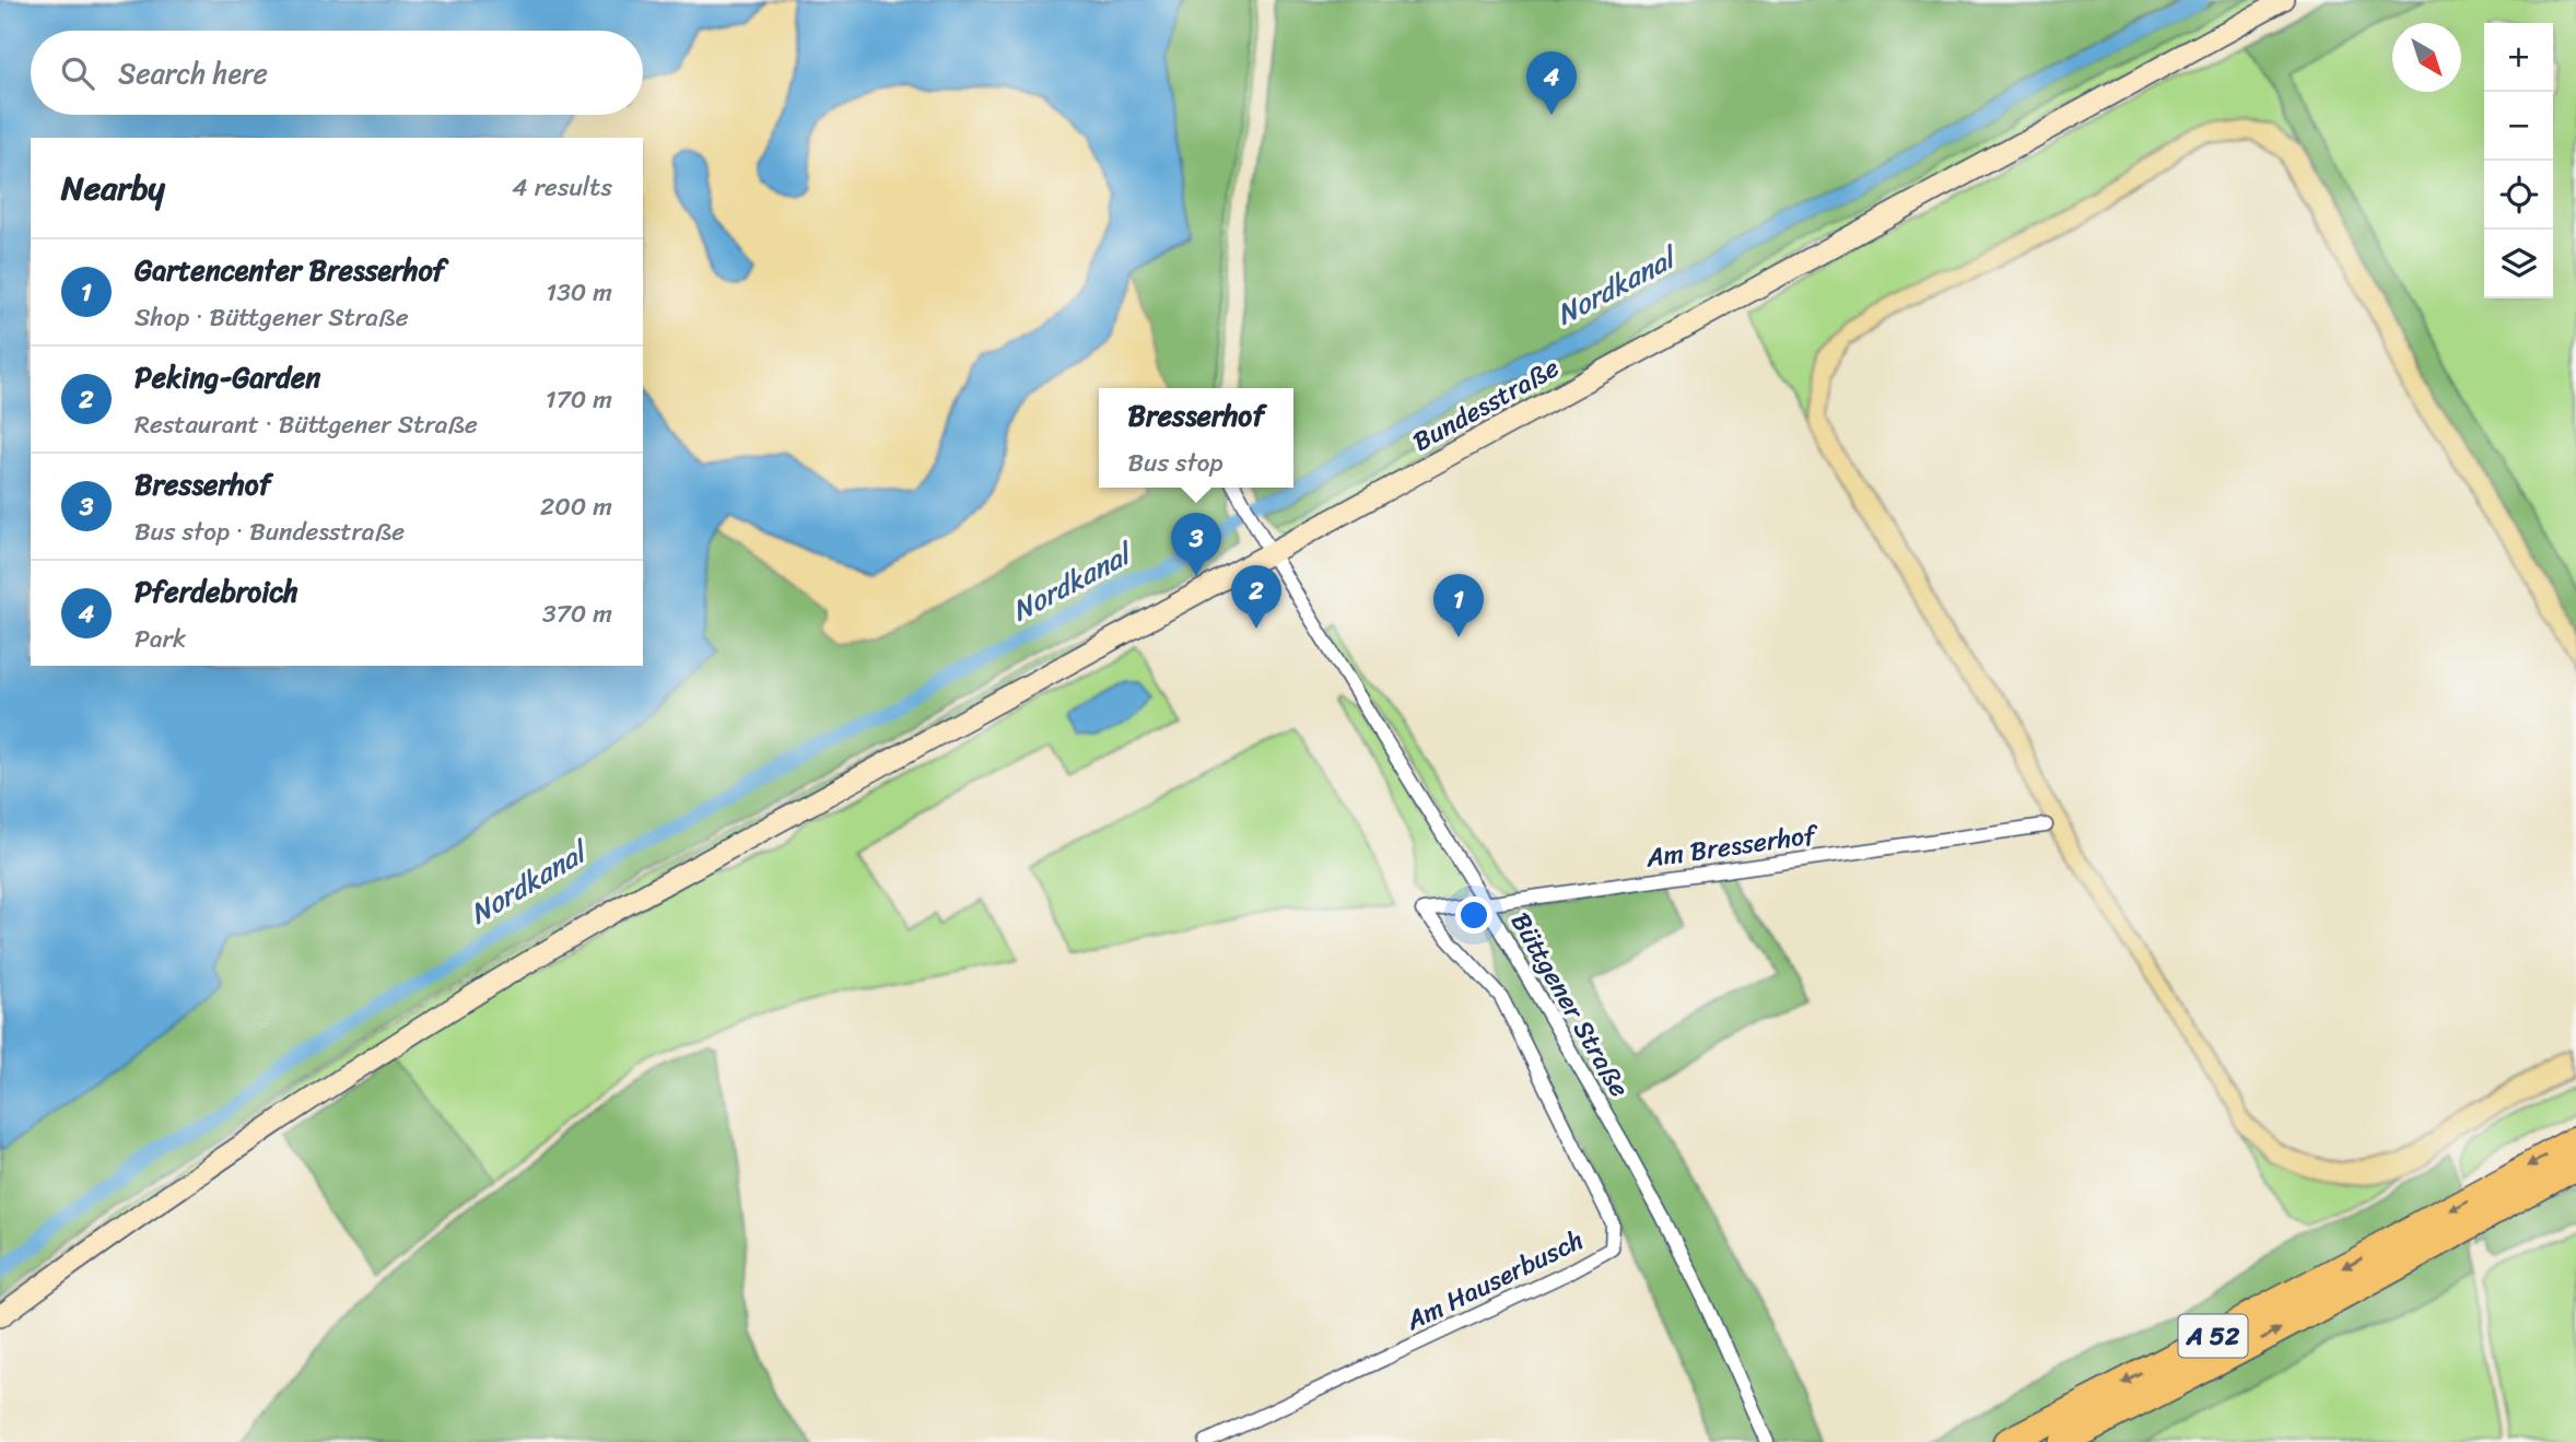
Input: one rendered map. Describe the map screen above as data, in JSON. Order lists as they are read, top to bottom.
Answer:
{
  "streets": {
    "highway": ["A 52"],
    "main road": ["Bundesstraße"],
    "street": ["Am Bresserhof", "Büttgener Straße", "Am Hauserbusch"]
  },
  "crossings": [
    ["Bundesstraße", "Büttgener Straße"],
    ["Am Bresserhof", "Büttgener Straße"],
    ["Am Bresserhof", "Am Hauserbusch"]
  ],
  "water": ["Nordkanal"],
  "north": "bottom right",
  "page": {
    "map_buttons": ["+", "−"],
    "search": "Search here",
    "pins": [
      "4",
      "3",
      "2",
      "1"
    ],
    "heading": ["Nearby", "4 results"],
    "list": [
      {
        "mark": "1",
        "name": "Gartencenter Bresserhof",
        "note": "Shop · Büttgener Straße",
        "value": "130 m"
      },
      {
        "mark": "2",
        "name": "Peking-Garden",
        "note": "Restaurant · Büttgener Straße",
        "value": "170 m"
      },
      {
        "mark": "3",
        "name": "Bresserhof",
        "note": "Bus stop · Bundesstraße",
        "value": "200 m"
      },
      {
        "mark": "4",
        "name": "Pferdebroich",
        "note": "Park",
        "value": "370 m"
      }
    ],
    "popup": ["Bresserhof", "Bus stop"]
  }
}
